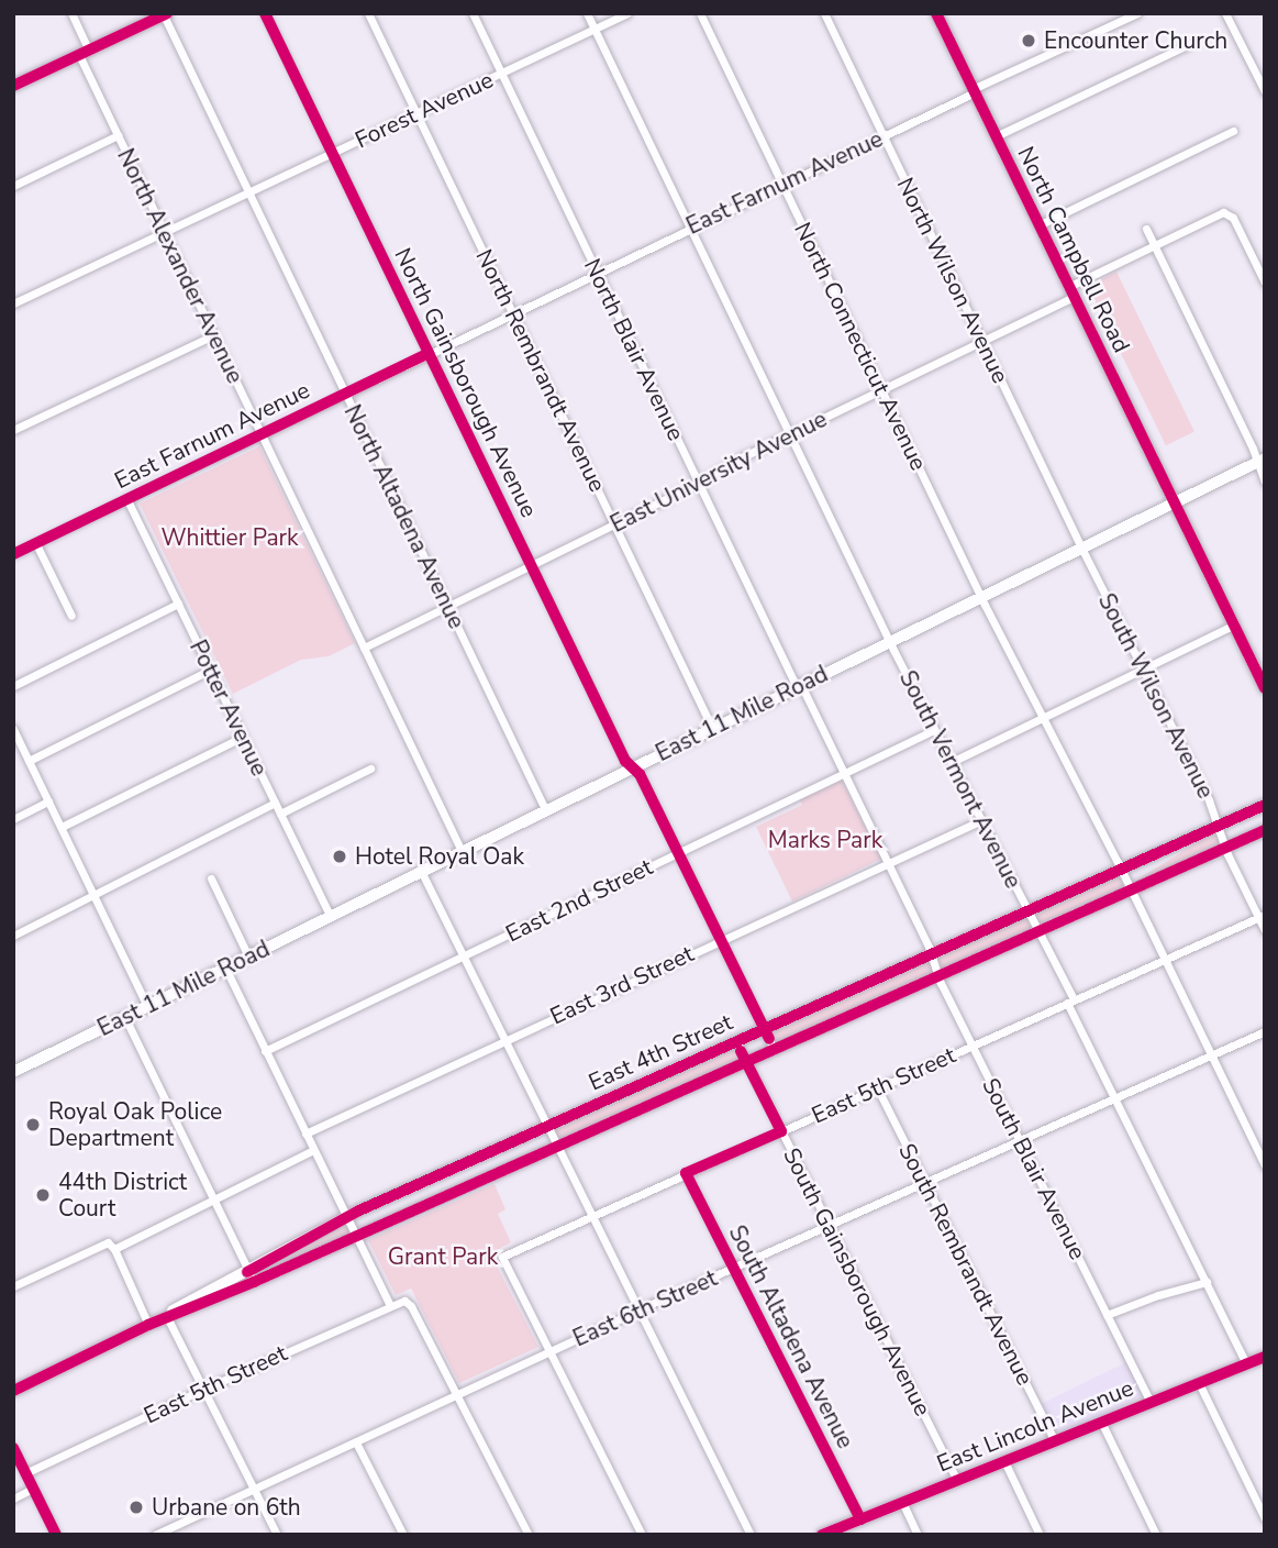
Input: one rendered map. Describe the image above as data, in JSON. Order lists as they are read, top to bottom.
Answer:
{
  "streets": {
    "street": [
      "Forest Avenue",
      "East Farnum Avenue",
      "North Campbell Road",
      "North Alexander Avenue",
      "North Wilson Avenue",
      "North Connecticut Avenue",
      "North Blair Avenue",
      "North Rembrandt Avenue",
      "North Gainsborough Avenue",
      "East University Avenue",
      "North Altadena Avenue",
      "South Wilson Avenue",
      "Potter Avenue",
      "East 11 Mile Road",
      "South Vermont Avenue",
      "East 2nd Street",
      "East 3rd Street",
      "East 4th Street",
      "East 5th Street",
      "South Blair Avenue",
      "South Rembrandt Avenue",
      "South Gainsborough Avenue",
      "East 6th Street",
      "South Altadena Avenue",
      "East Lincoln Avenue"
    ]
  },
  "crossings": [
    ["Forest Avenue", "North Alexander Avenue"],
    ["Forest Avenue", "North Blair Avenue"],
    ["Forest Avenue", "North Rembrandt Avenue"],
    ["Forest Avenue", "North Gainsborough Avenue"],
    ["Forest Avenue", "North Altadena Avenue"],
    ["Forest Avenue", "South Vermont Avenue"],
    ["East Farnum Avenue", "North Campbell Road"],
    ["East Farnum Avenue", "North Alexander Avenue"],
    ["East Farnum Avenue", "North Wilson Avenue"],
    ["East Farnum Avenue", "North Connecticut Avenue"],
    ["East Farnum Avenue", "North Blair Avenue"],
    ["East Farnum Avenue", "North Rembrandt Avenue"],
    ["East Farnum Avenue", "North Gainsborough Avenue"],
    ["East Farnum Avenue", "North Altadena Avenue"],
    ["East Farnum Avenue", "Potter Avenue"],
    ["East Farnum Avenue", "South Vermont Avenue"],
    ["North Campbell Road", "East University Avenue"],
    ["North Campbell Road", "East 11 Mile Road"],
    ["North Alexander Avenue", "East University Avenue"],
    ["North Alexander Avenue", "East 11 Mile Road"],
    ["North Wilson Avenue", "East University Avenue"],
    ["North Wilson Avenue", "South Wilson Avenue"],
    ["North Wilson Avenue", "East 11 Mile Road"],
    ["North Connecticut Avenue", "East University Avenue"],
    ["North Connecticut Avenue", "East 11 Mile Road"],
    ["North Connecticut Avenue", "East 4th Street"],
    ["North Connecticut Avenue", "East 5th Street"],
    ["North Connecticut Avenue", "East 6th Street"],
    ["North Blair Avenue", "East University Avenue"],
    ["North Blair Avenue", "East 11 Mile Road"],
    ["North Blair Avenue", "South Blair Avenue"],
    ["North Rembrandt Avenue", "East University Avenue"],
    ["North Rembrandt Avenue", "East 11 Mile Road"],
    ["North Gainsborough Avenue", "East University Avenue"],
    ["North Gainsborough Avenue", "East 11 Mile Road"],
    ["East University Avenue", "North Altadena Avenue"],
    ["East University Avenue", "South Vermont Avenue"],
    ["North Altadena Avenue", "East 11 Mile Road"],
    ["South Wilson Avenue", "East 11 Mile Road"],
    ["South Wilson Avenue", "East 4th Street"],
    ["South Wilson Avenue", "East 5th Street"],
    ["Potter Avenue", "East 11 Mile Road"],
    ["East 11 Mile Road", "South Vermont Avenue"],
    ["East 11 Mile Road", "South Blair Avenue"],
    ["South Vermont Avenue", "East 2nd Street"],
    ["South Vermont Avenue", "East 3rd Street"],
    ["South Vermont Avenue", "East 4th Street"],
    ["South Vermont Avenue", "East 5th Street"],
    ["South Vermont Avenue", "East 6th Street"],
    ["South Vermont Avenue", "East Lincoln Avenue"],
    ["East 2nd Street", "South Blair Avenue"],
    ["East 3rd Street", "South Blair Avenue"],
    ["East 4th Street", "South Blair Avenue"],
    ["East 4th Street", "South Gainsborough Avenue"],
    ["East 5th Street", "South Blair Avenue"],
    ["East 5th Street", "South Rembrandt Avenue"],
    ["East 5th Street", "South Gainsborough Avenue"],
    ["East 5th Street", "East 6th Street"],
    ["East 5th Street", "South Altadena Avenue"],
    ["South Blair Avenue", "East 6th Street"],
    ["South Blair Avenue", "East Lincoln Avenue"],
    ["South Rembrandt Avenue", "East 6th Street"],
    ["South Rembrandt Avenue", "East Lincoln Avenue"],
    ["South Gainsborough Avenue", "East 6th Street"],
    ["South Gainsborough Avenue", "East Lincoln Avenue"],
    ["East 6th Street", "South Altadena Avenue"],
    ["South Altadena Avenue", "East Lincoln Avenue"]
  ],
  "parks": ["Whittier Park", "Marks Park", "Grant Park"],
  "places": [
    "Encounter Church",
    "Hotel Royal Oak",
    "Royal Oak Police Department",
    "44th District Court",
    "Urbane on 6th"
  ]
}
